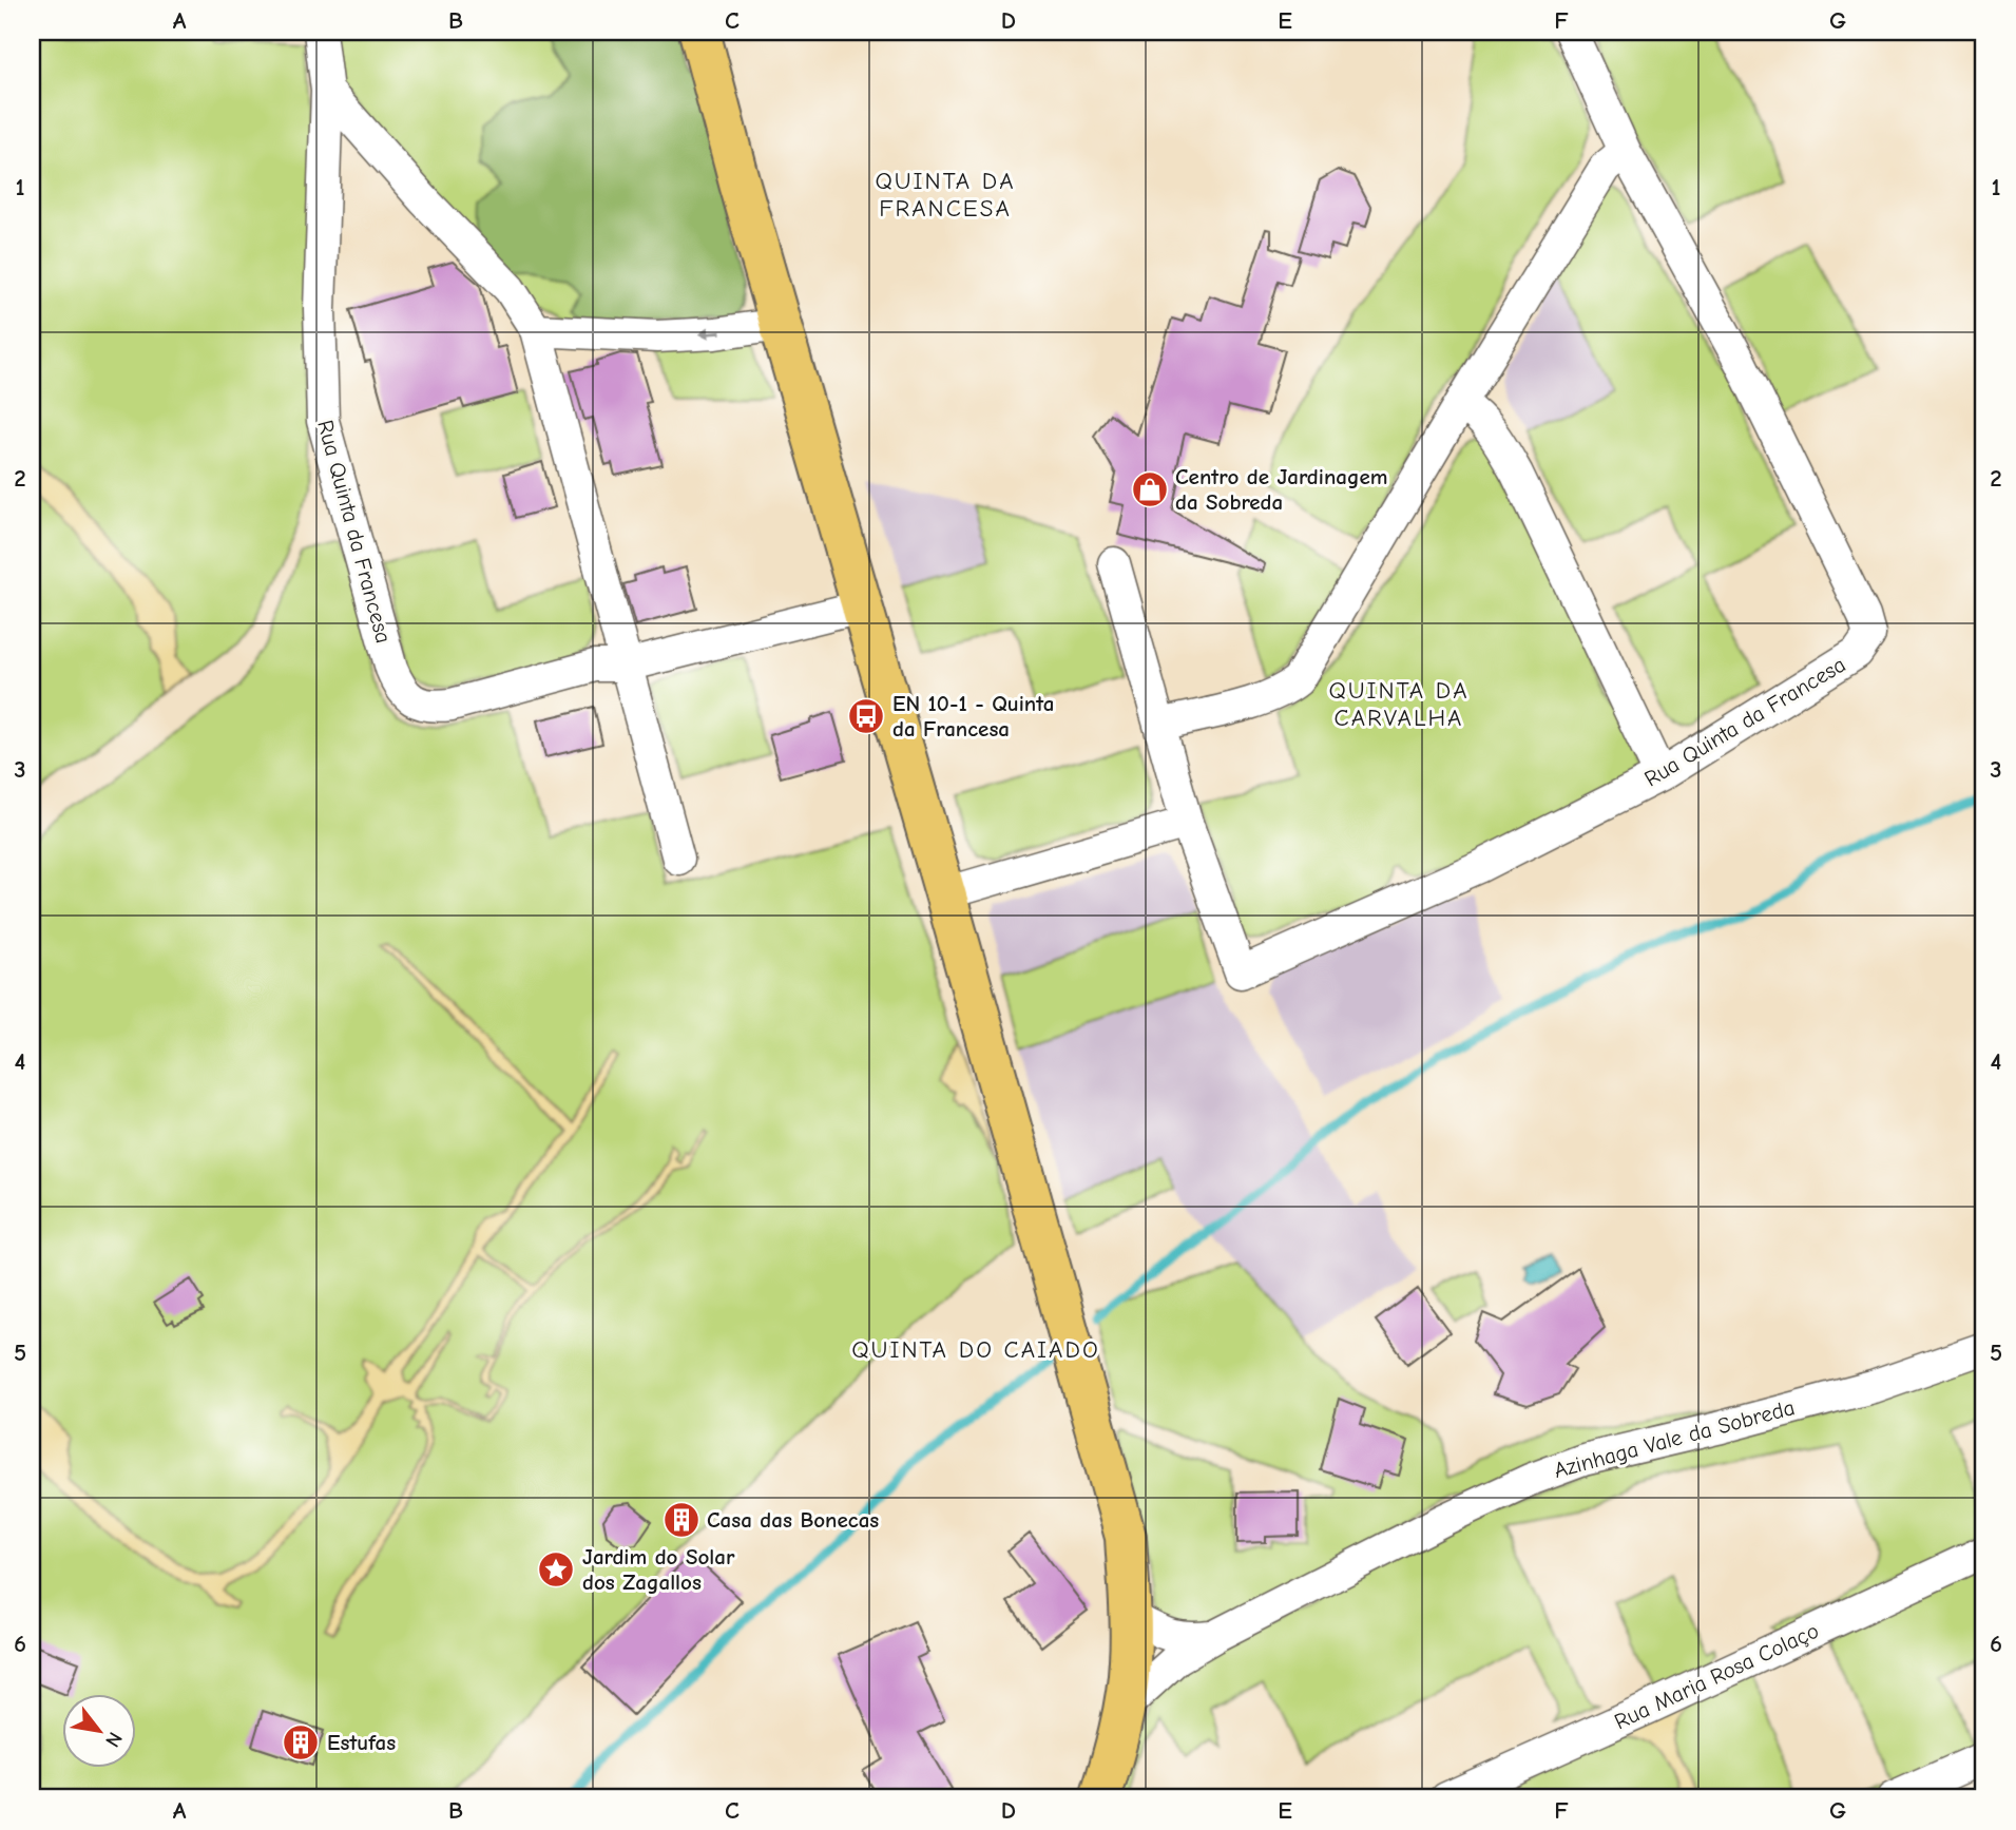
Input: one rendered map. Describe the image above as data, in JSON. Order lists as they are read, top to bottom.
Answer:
{
  "streets": {
    "street": ["Rua Quinta da Francesa", "Azinhaga Vale da Sobreda", "Rua Maria Rosa Colaço"]
  },
  "districts": ["QUINTA DA FRANCESA", "QUINTA DA CARVALHA", "QUINTA DO CAIADO"],
  "places": {
    "shop": ["Centro de Jardinagem da Sobreda"],
    "bus stop": ["EN 10-1 - Quinta da Francesa"],
    "building": ["Casa das Bonecas", "Estufas"],
    "place": ["Jardim do Solar dos Zagallos"]
  },
  "north": "bottom right",
  "grid": {
    "columns": [
      "A",
      "B",
      "C",
      "D",
      "E",
      "F",
      "G"
    ],
    "rows": [
      "1",
      "2",
      "3",
      "4",
      "5",
      "6"
    ]
  }
}
